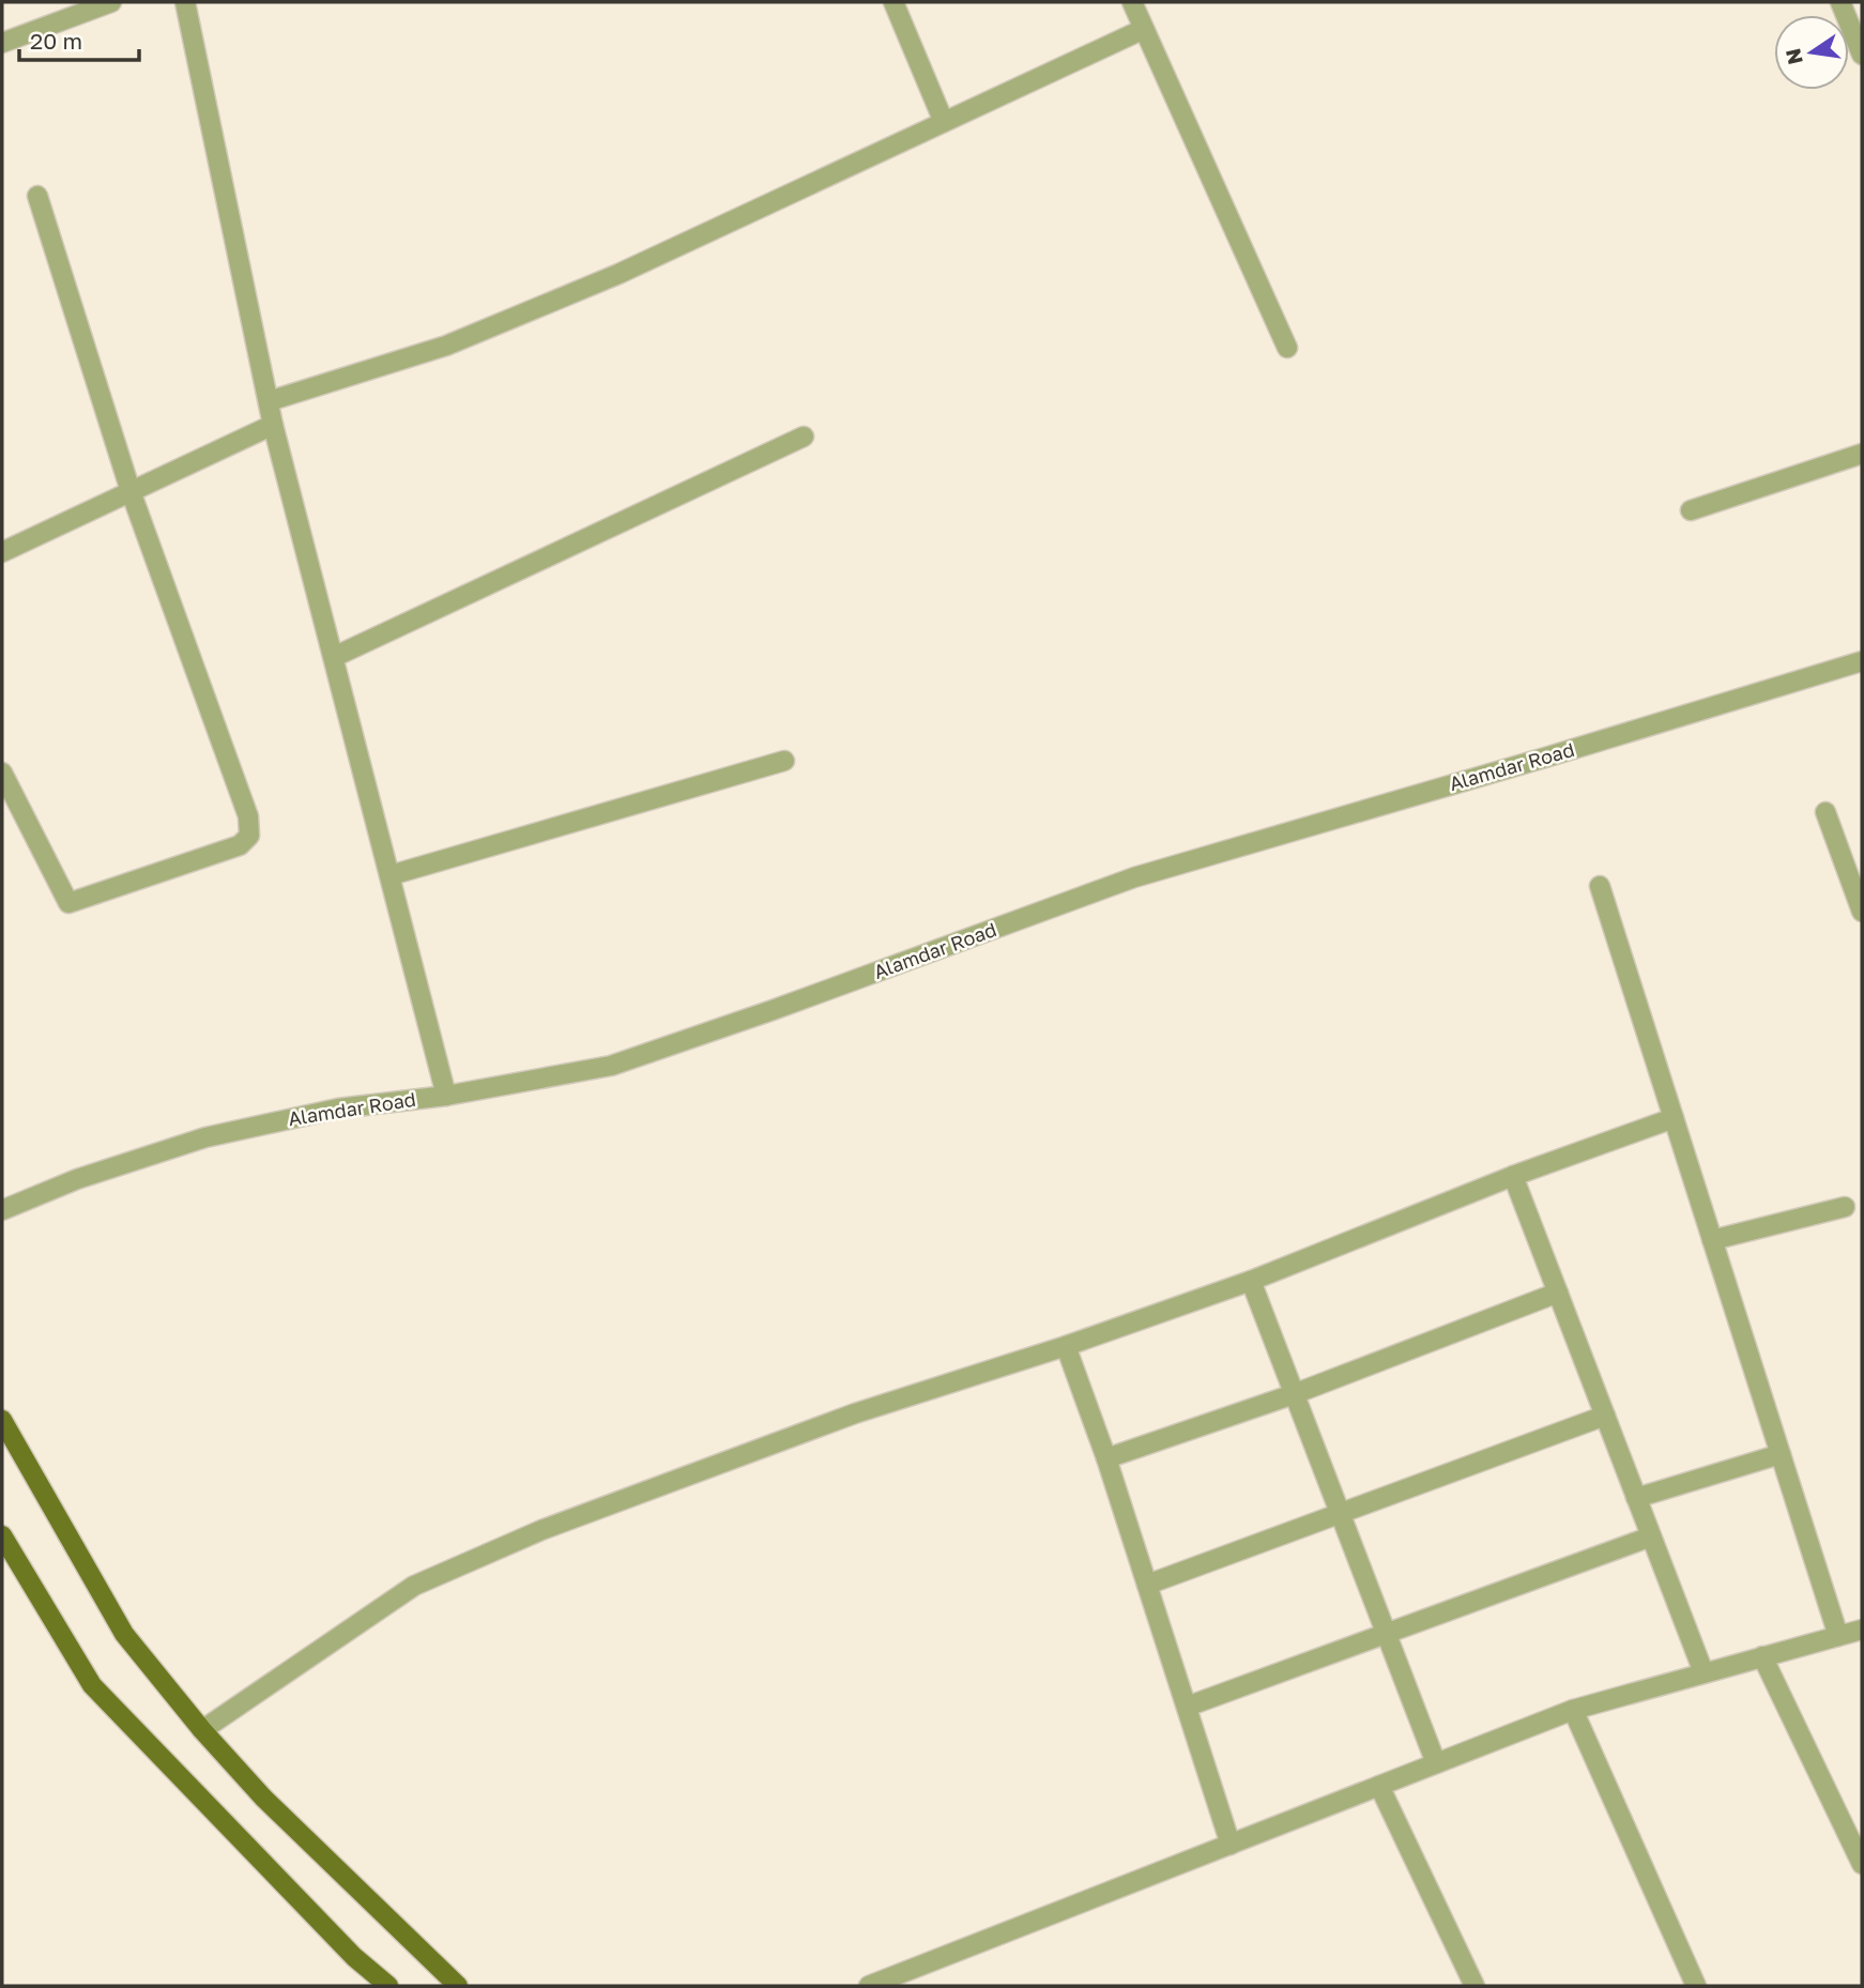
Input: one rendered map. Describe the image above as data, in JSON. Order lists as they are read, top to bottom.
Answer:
{
  "streets": {
    "street": ["Alamdar Road"]
  },
  "scale_bar": "20 m",
  "north": "left"
}
